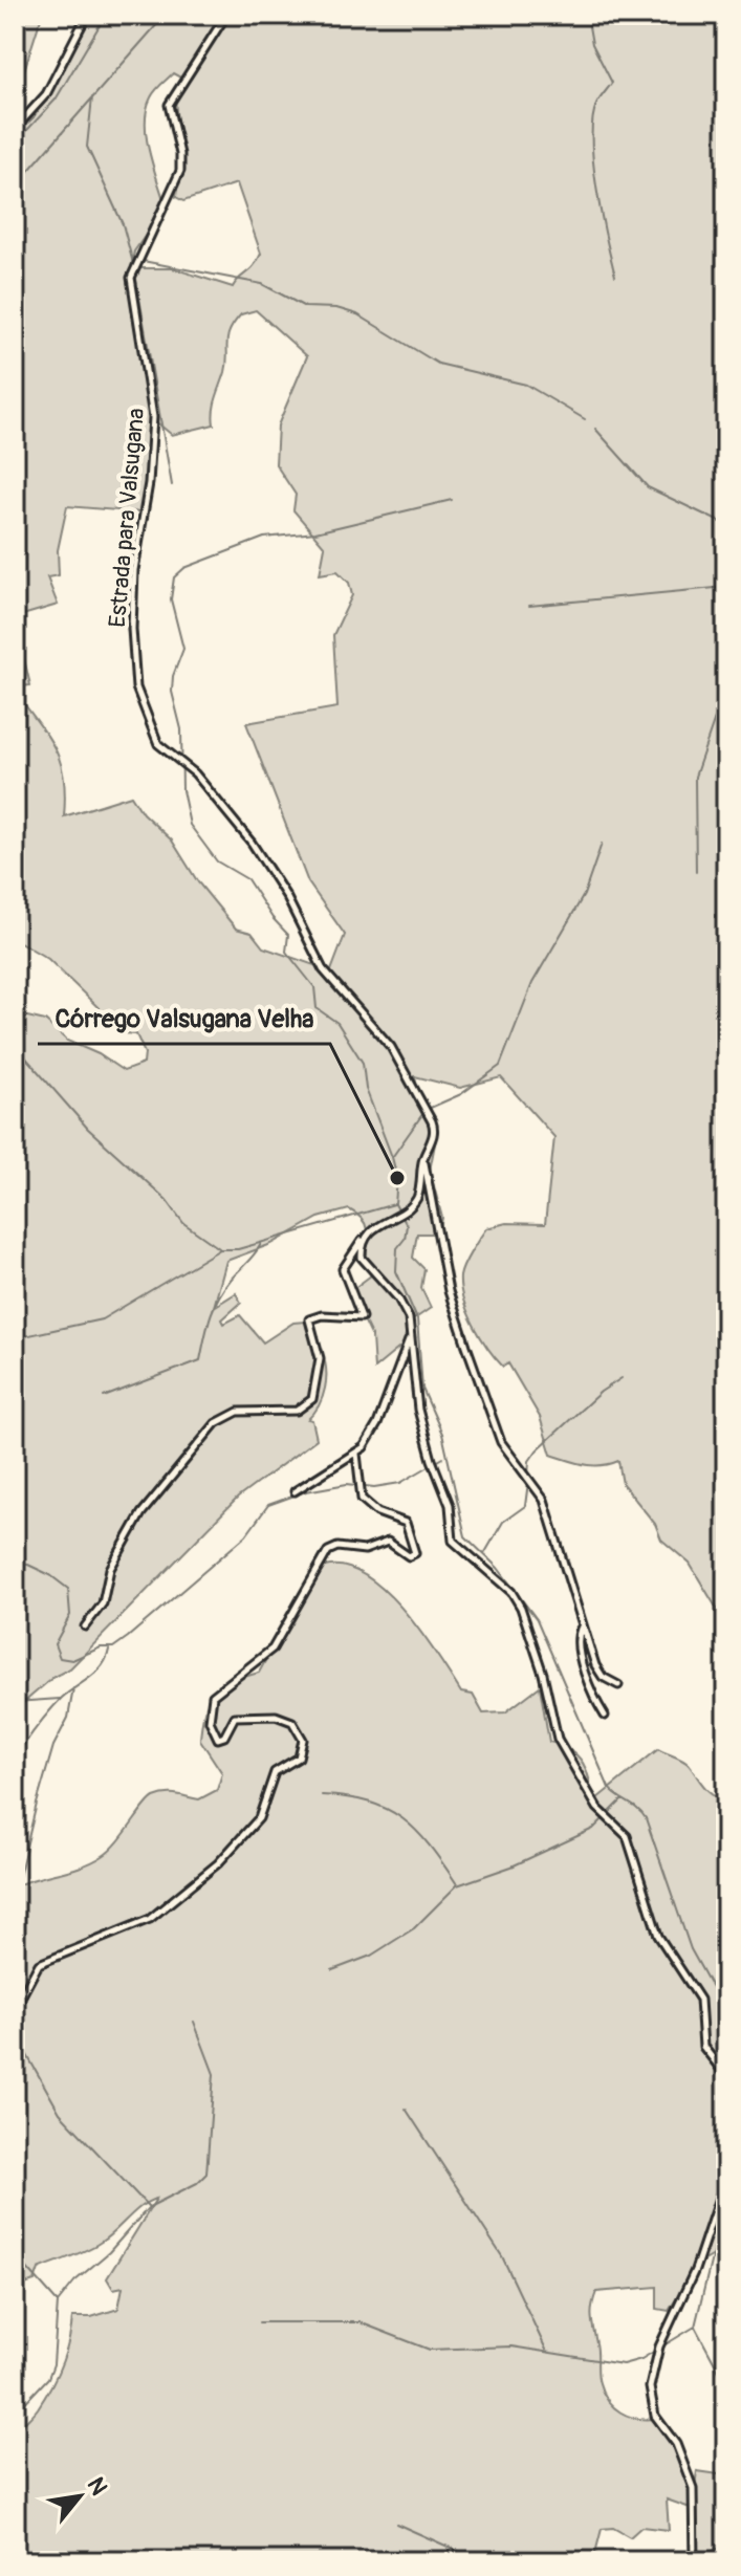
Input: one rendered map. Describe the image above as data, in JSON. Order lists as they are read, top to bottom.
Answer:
{
  "streets": {
    "street": ["Estrada para Valsugana"]
  },
  "places": ["Córrego Valsugana Velha"],
  "north": "top right"
}
